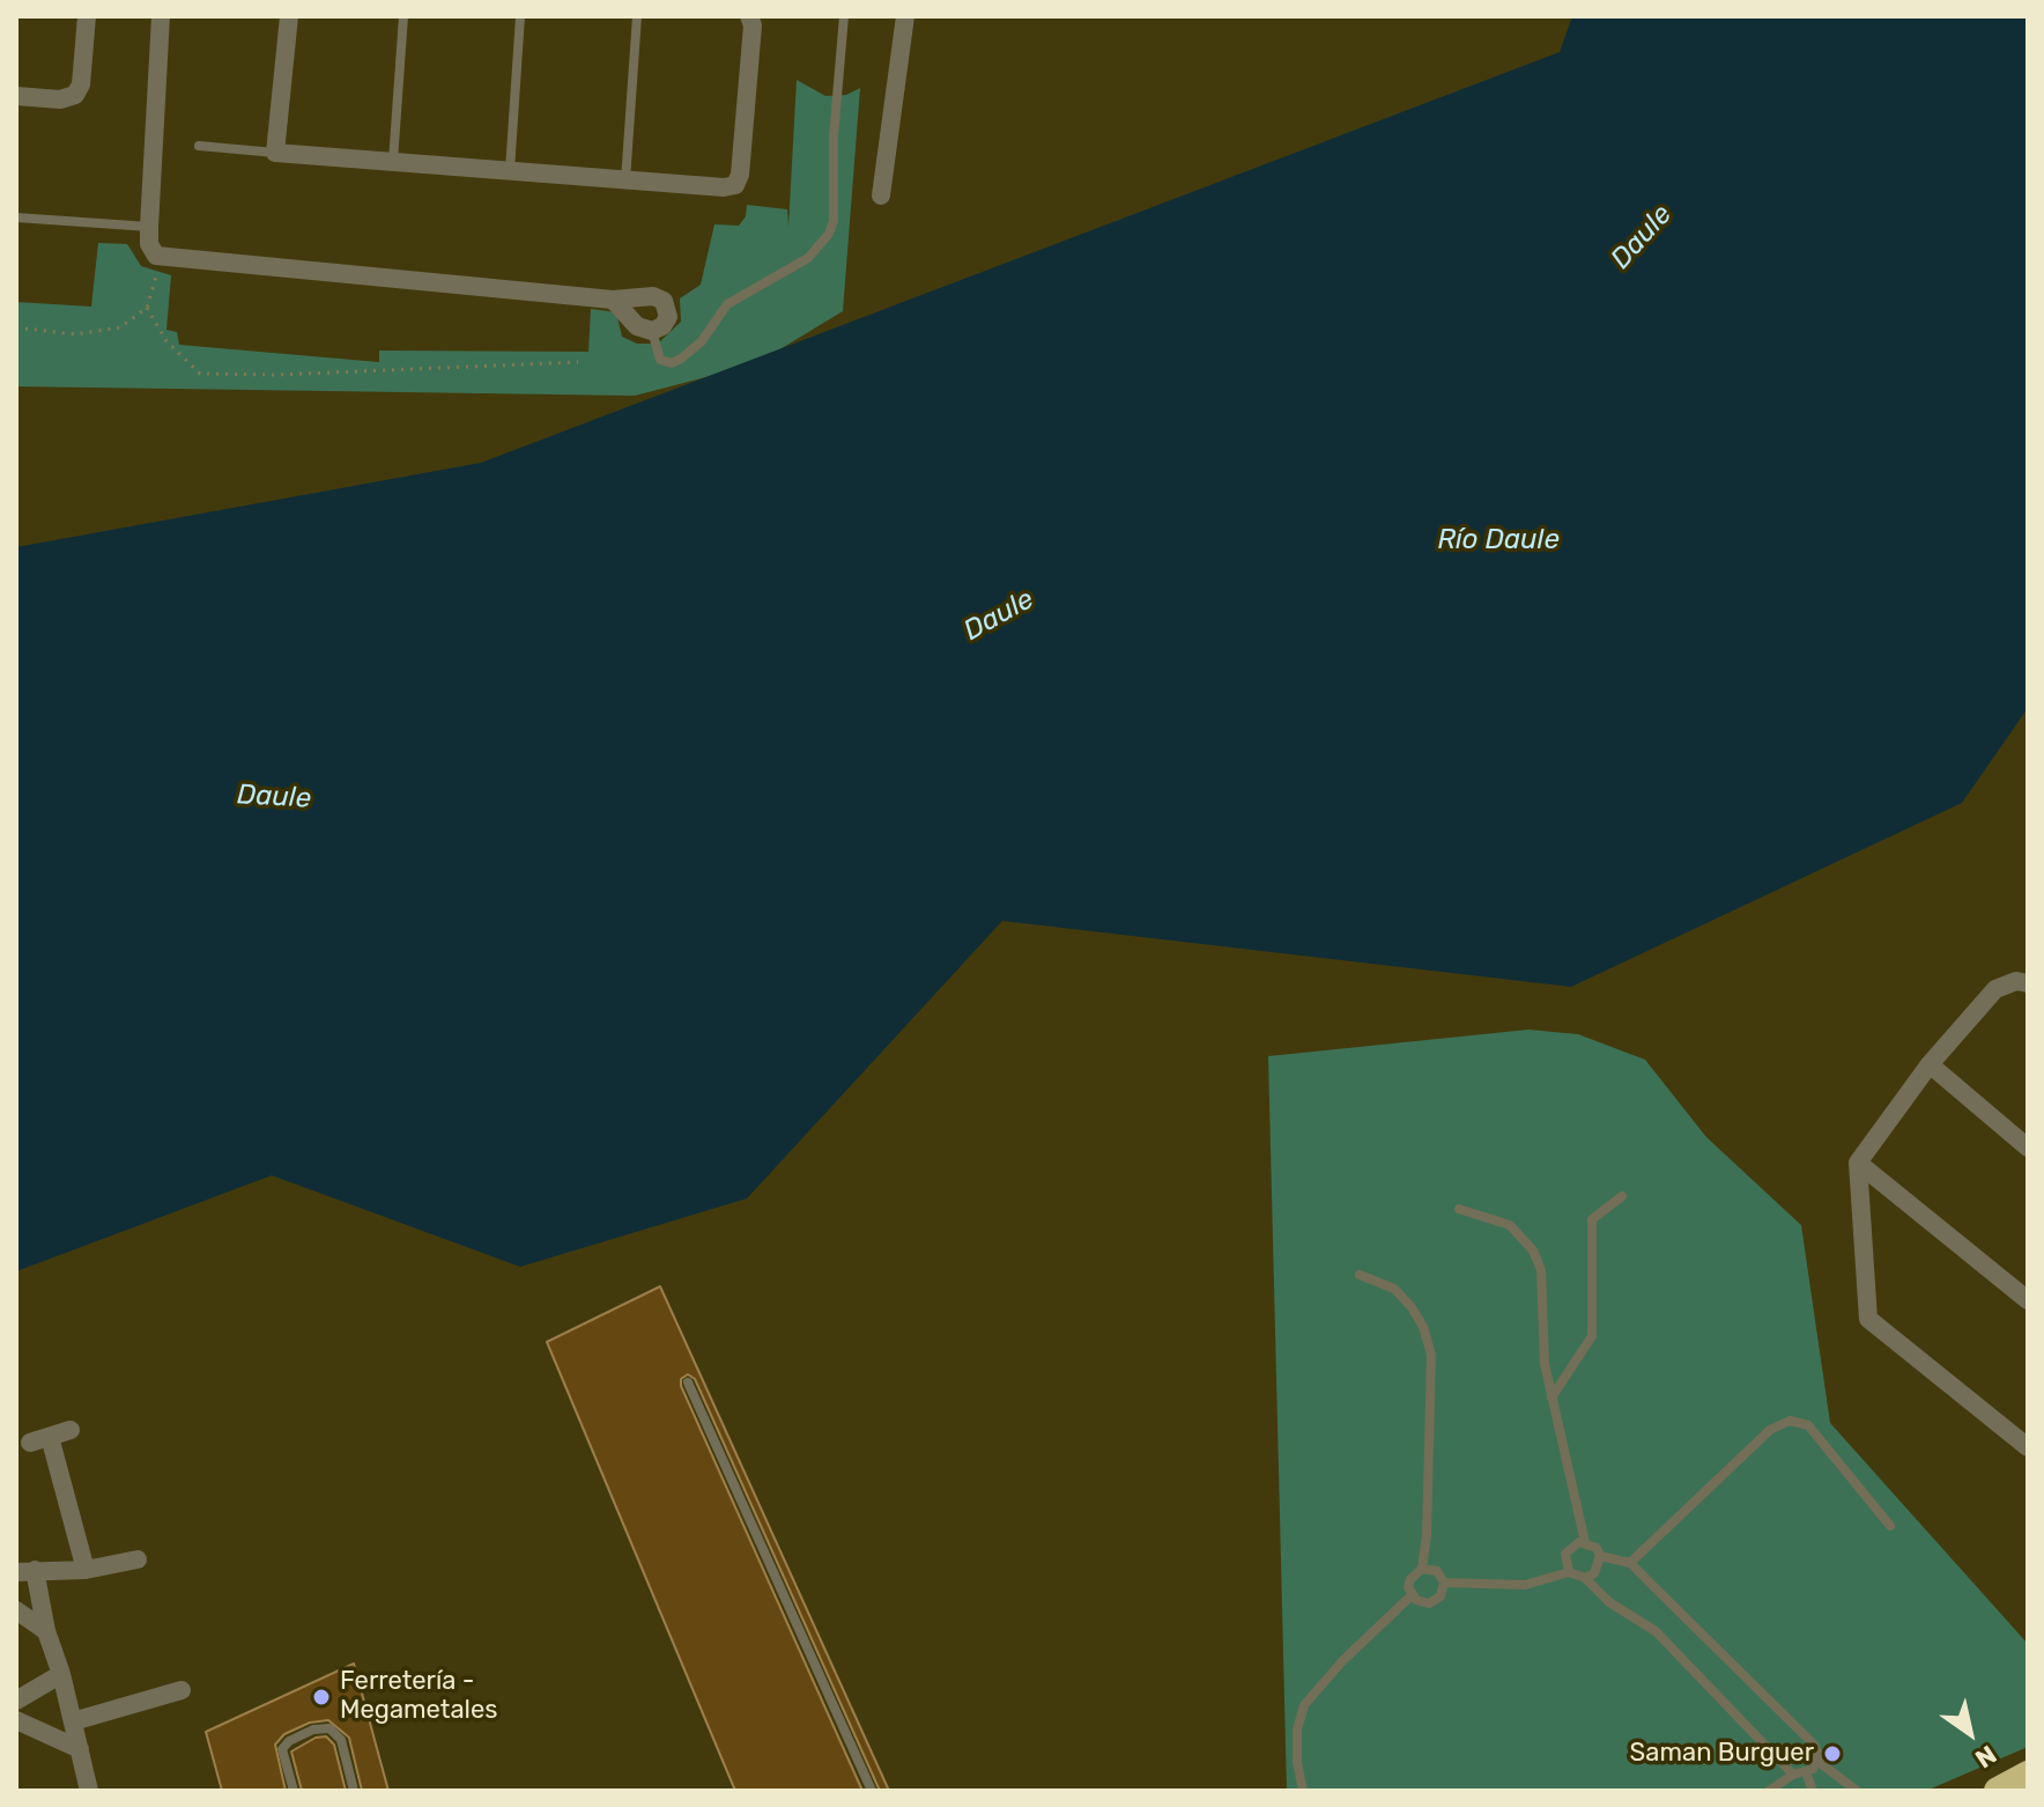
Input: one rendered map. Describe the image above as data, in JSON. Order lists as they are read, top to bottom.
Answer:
{
  "water": ["Daule", "Río Daule"],
  "places": ["Ferretería - Megametales", "Saman Burguer"],
  "north": "bottom right"
}
